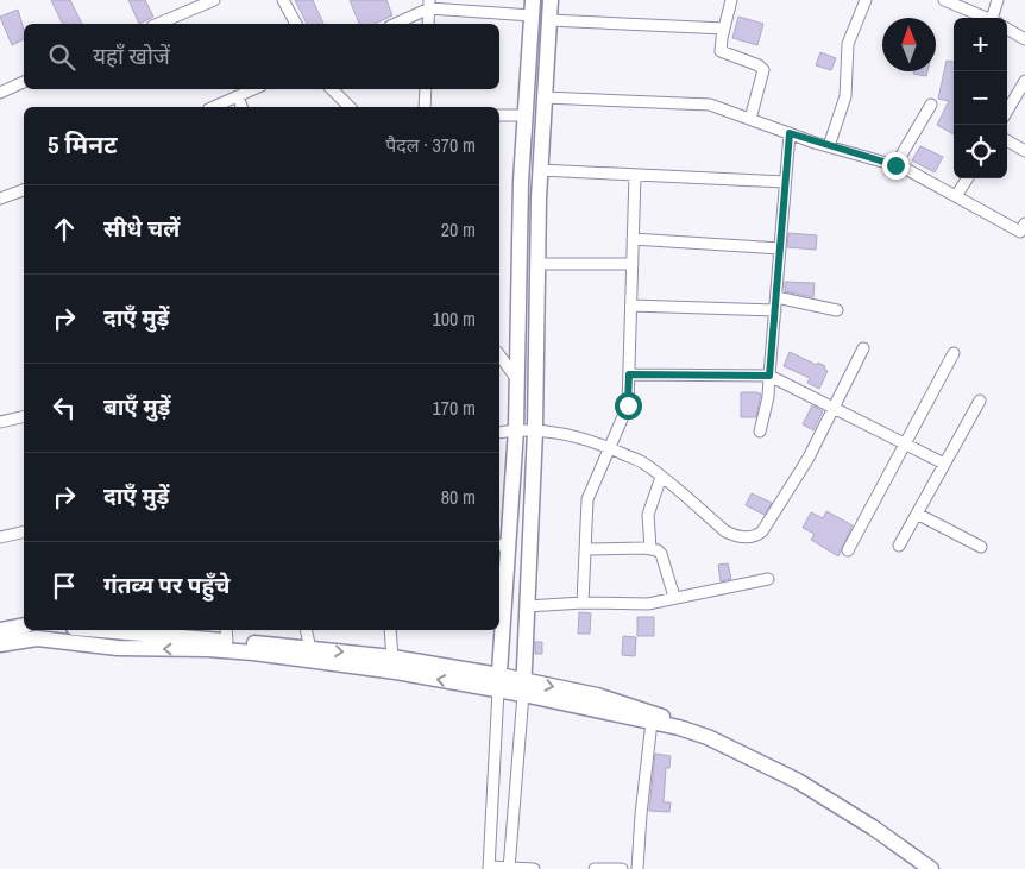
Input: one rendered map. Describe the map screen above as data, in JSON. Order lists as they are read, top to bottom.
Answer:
{
  "north": "top",
  "page": {
    "map_buttons": ["+", "−"],
    "search": "यहाँ खोजें",
    "heading": ["5 मिनट", "पैदल · 370 m"],
    "list": [
      ["सीधे चलें", "20 m"],
      ["दाएँ मुड़ें", "100 m"],
      ["बाएँ मुड़ें", "170 m"],
      ["दाएँ मुड़ें", "80 m"],
      "गंतव्य पर पहुँचे"
    ]
  }
}
